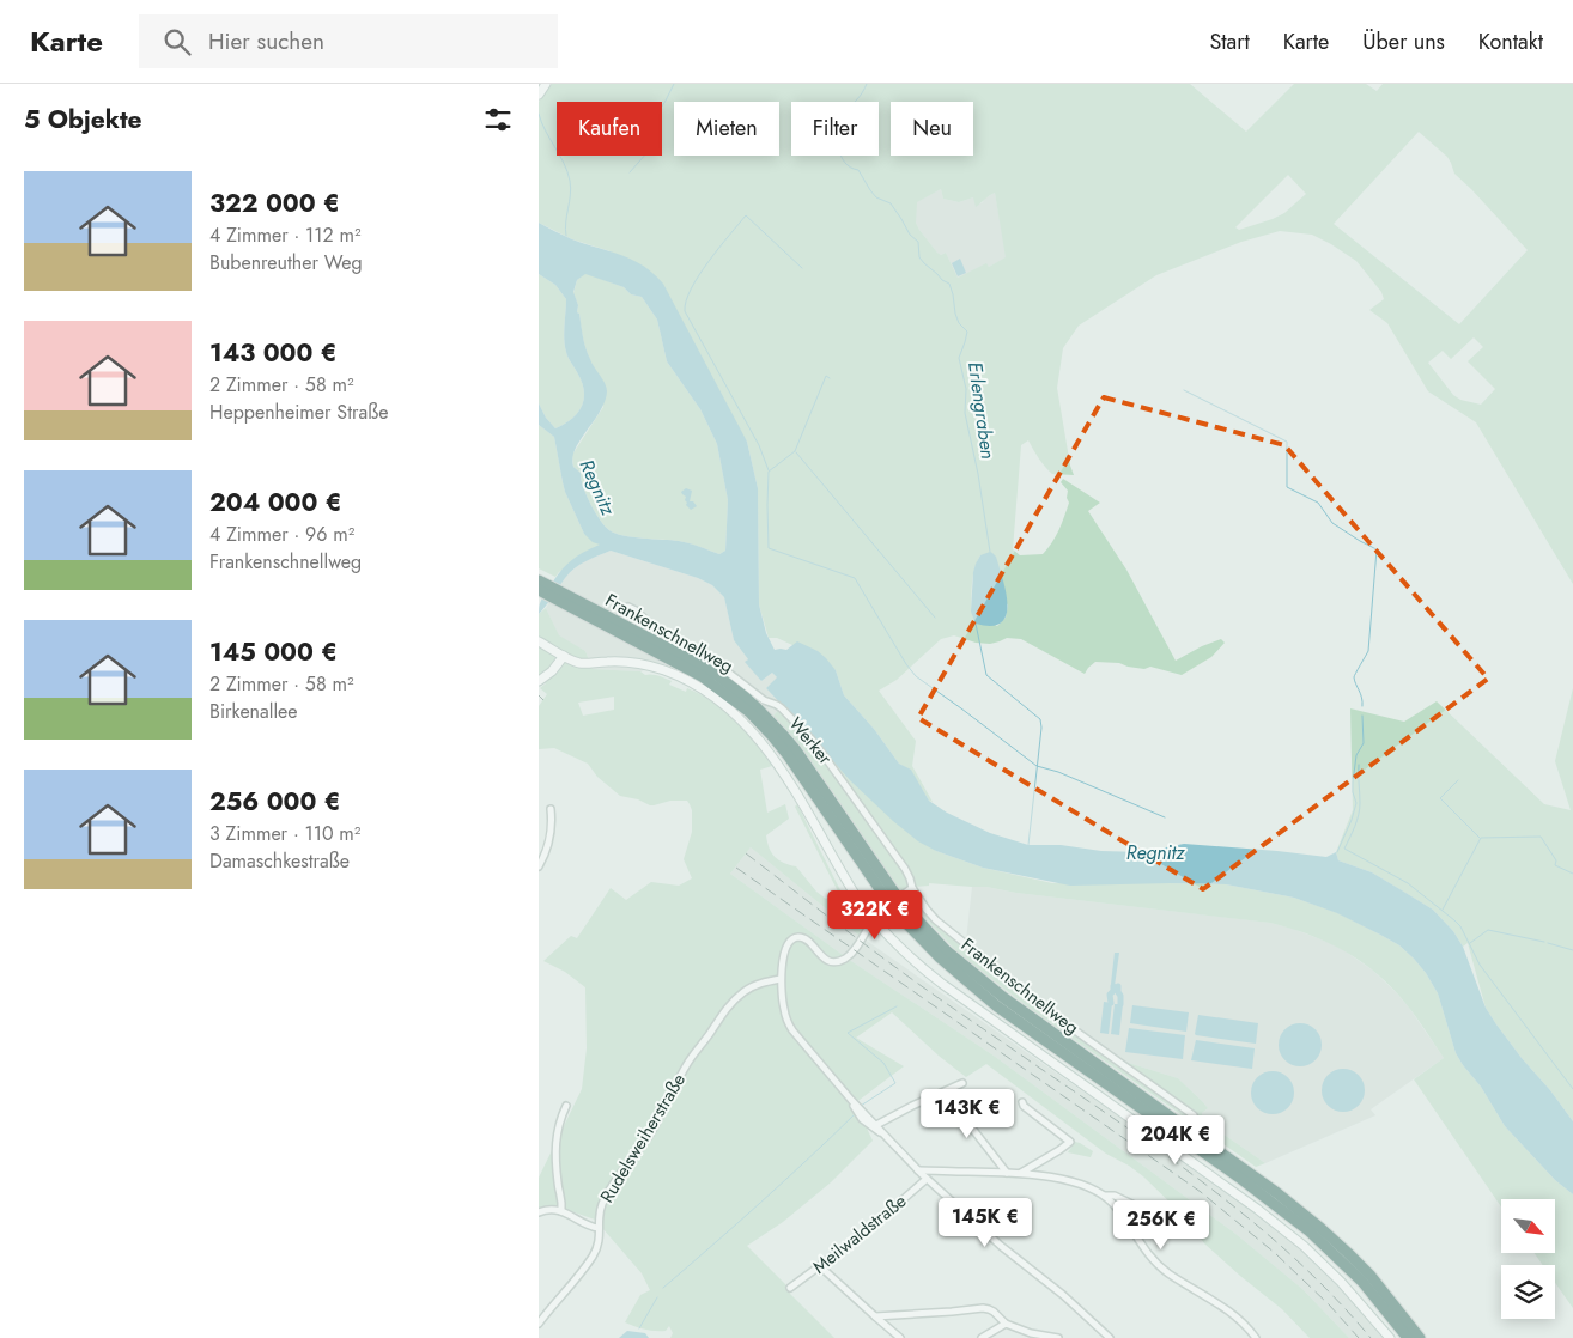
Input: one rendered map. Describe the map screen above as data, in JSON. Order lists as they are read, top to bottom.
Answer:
{
  "streets": {
    "highway": ["Frankenschnellweg"],
    "street": ["Werker", "Rudelsweiherstraße", "Meilwaldstraße"]
  },
  "water": ["Erlengraben", "Regnitz"],
  "north": "bottom right",
  "page": {
    "header": "Karte",
    "search": "Hier suchen",
    "nav": [
      "Start",
      "Karte",
      "Über uns",
      "Kontakt"
    ],
    "heading": "5 Objekte",
    "chip": [
      "Kaufen",
      "Mieten",
      "Filter",
      "Neu"
    ],
    "list": [
      {
        "name": "322 000 €",
        "note": "4 Zimmer · 112 m² · Bubenreuther Weg"
      },
      {
        "name": "143 000 €",
        "note": "2 Zimmer · 58 m² · Heppenheimer Straße"
      },
      {
        "name": "204 000 €",
        "note": "4 Zimmer · 96 m² · Frankenschnellweg"
      },
      {
        "name": "145 000 €",
        "note": "2 Zimmer · 58 m² · Birkenallee"
      },
      {
        "name": "256 000 €",
        "note": "3 Zimmer · 110 m² · Damaschkestraße"
      }
    ],
    "price": [
      "322K €",
      "143K €",
      "204K €",
      "145K €",
      "256K €"
    ]
  }
}
